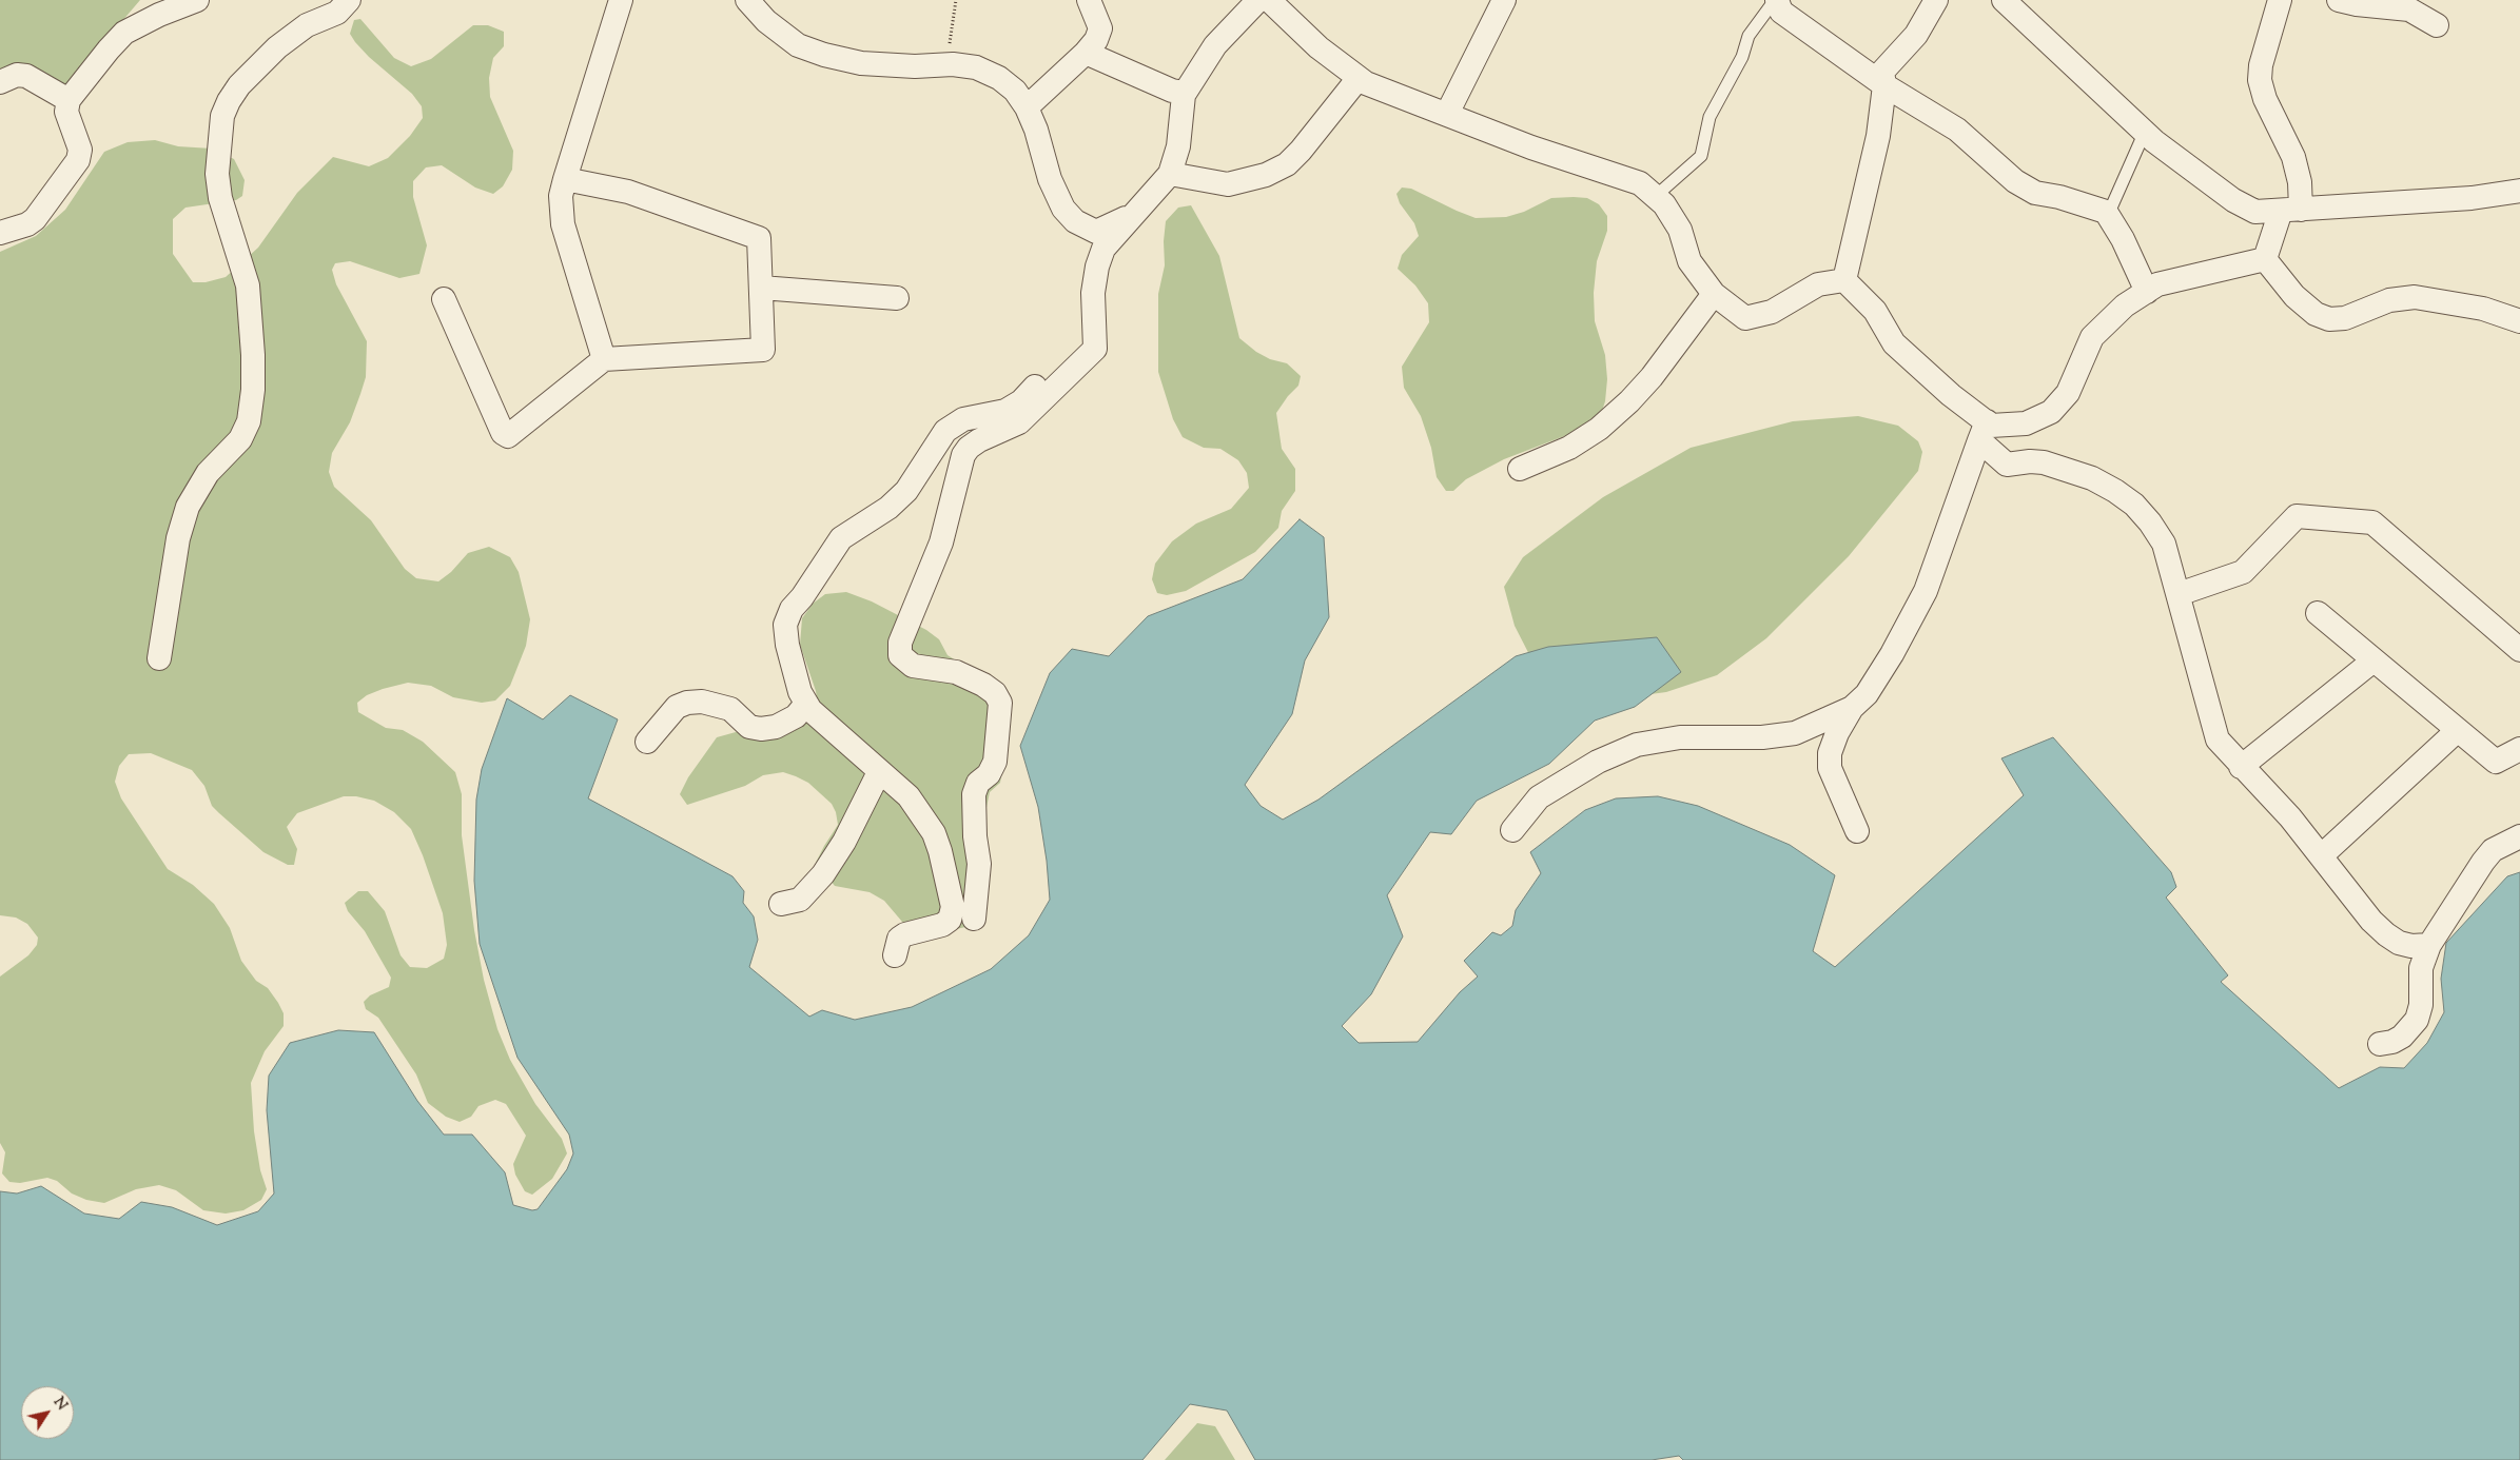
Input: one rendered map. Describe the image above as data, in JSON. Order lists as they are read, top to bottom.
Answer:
{
  "north": "top right"
}
